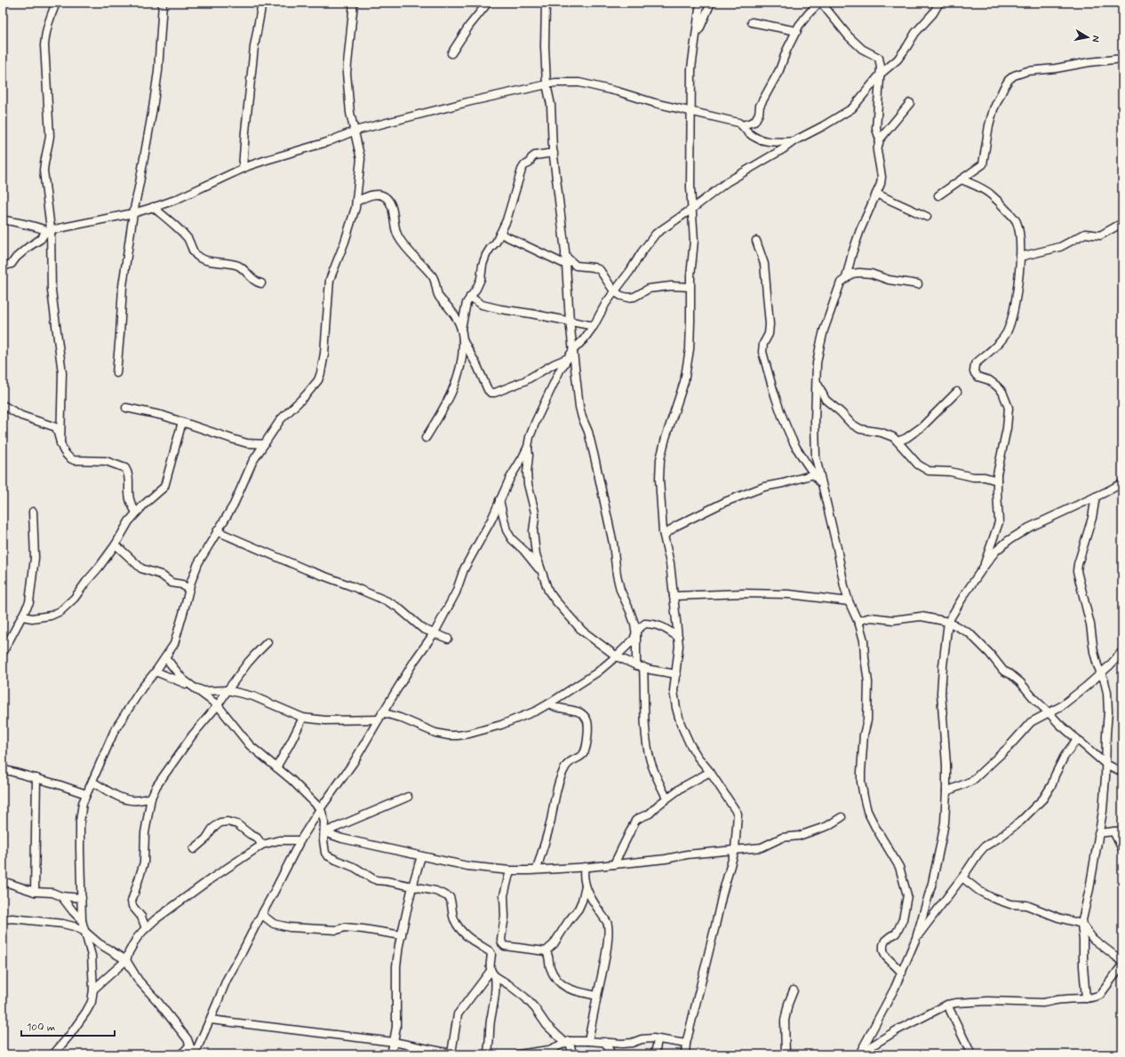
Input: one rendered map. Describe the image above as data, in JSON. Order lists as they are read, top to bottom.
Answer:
{
  "scale_bar": "100 m",
  "north": "right"
}
